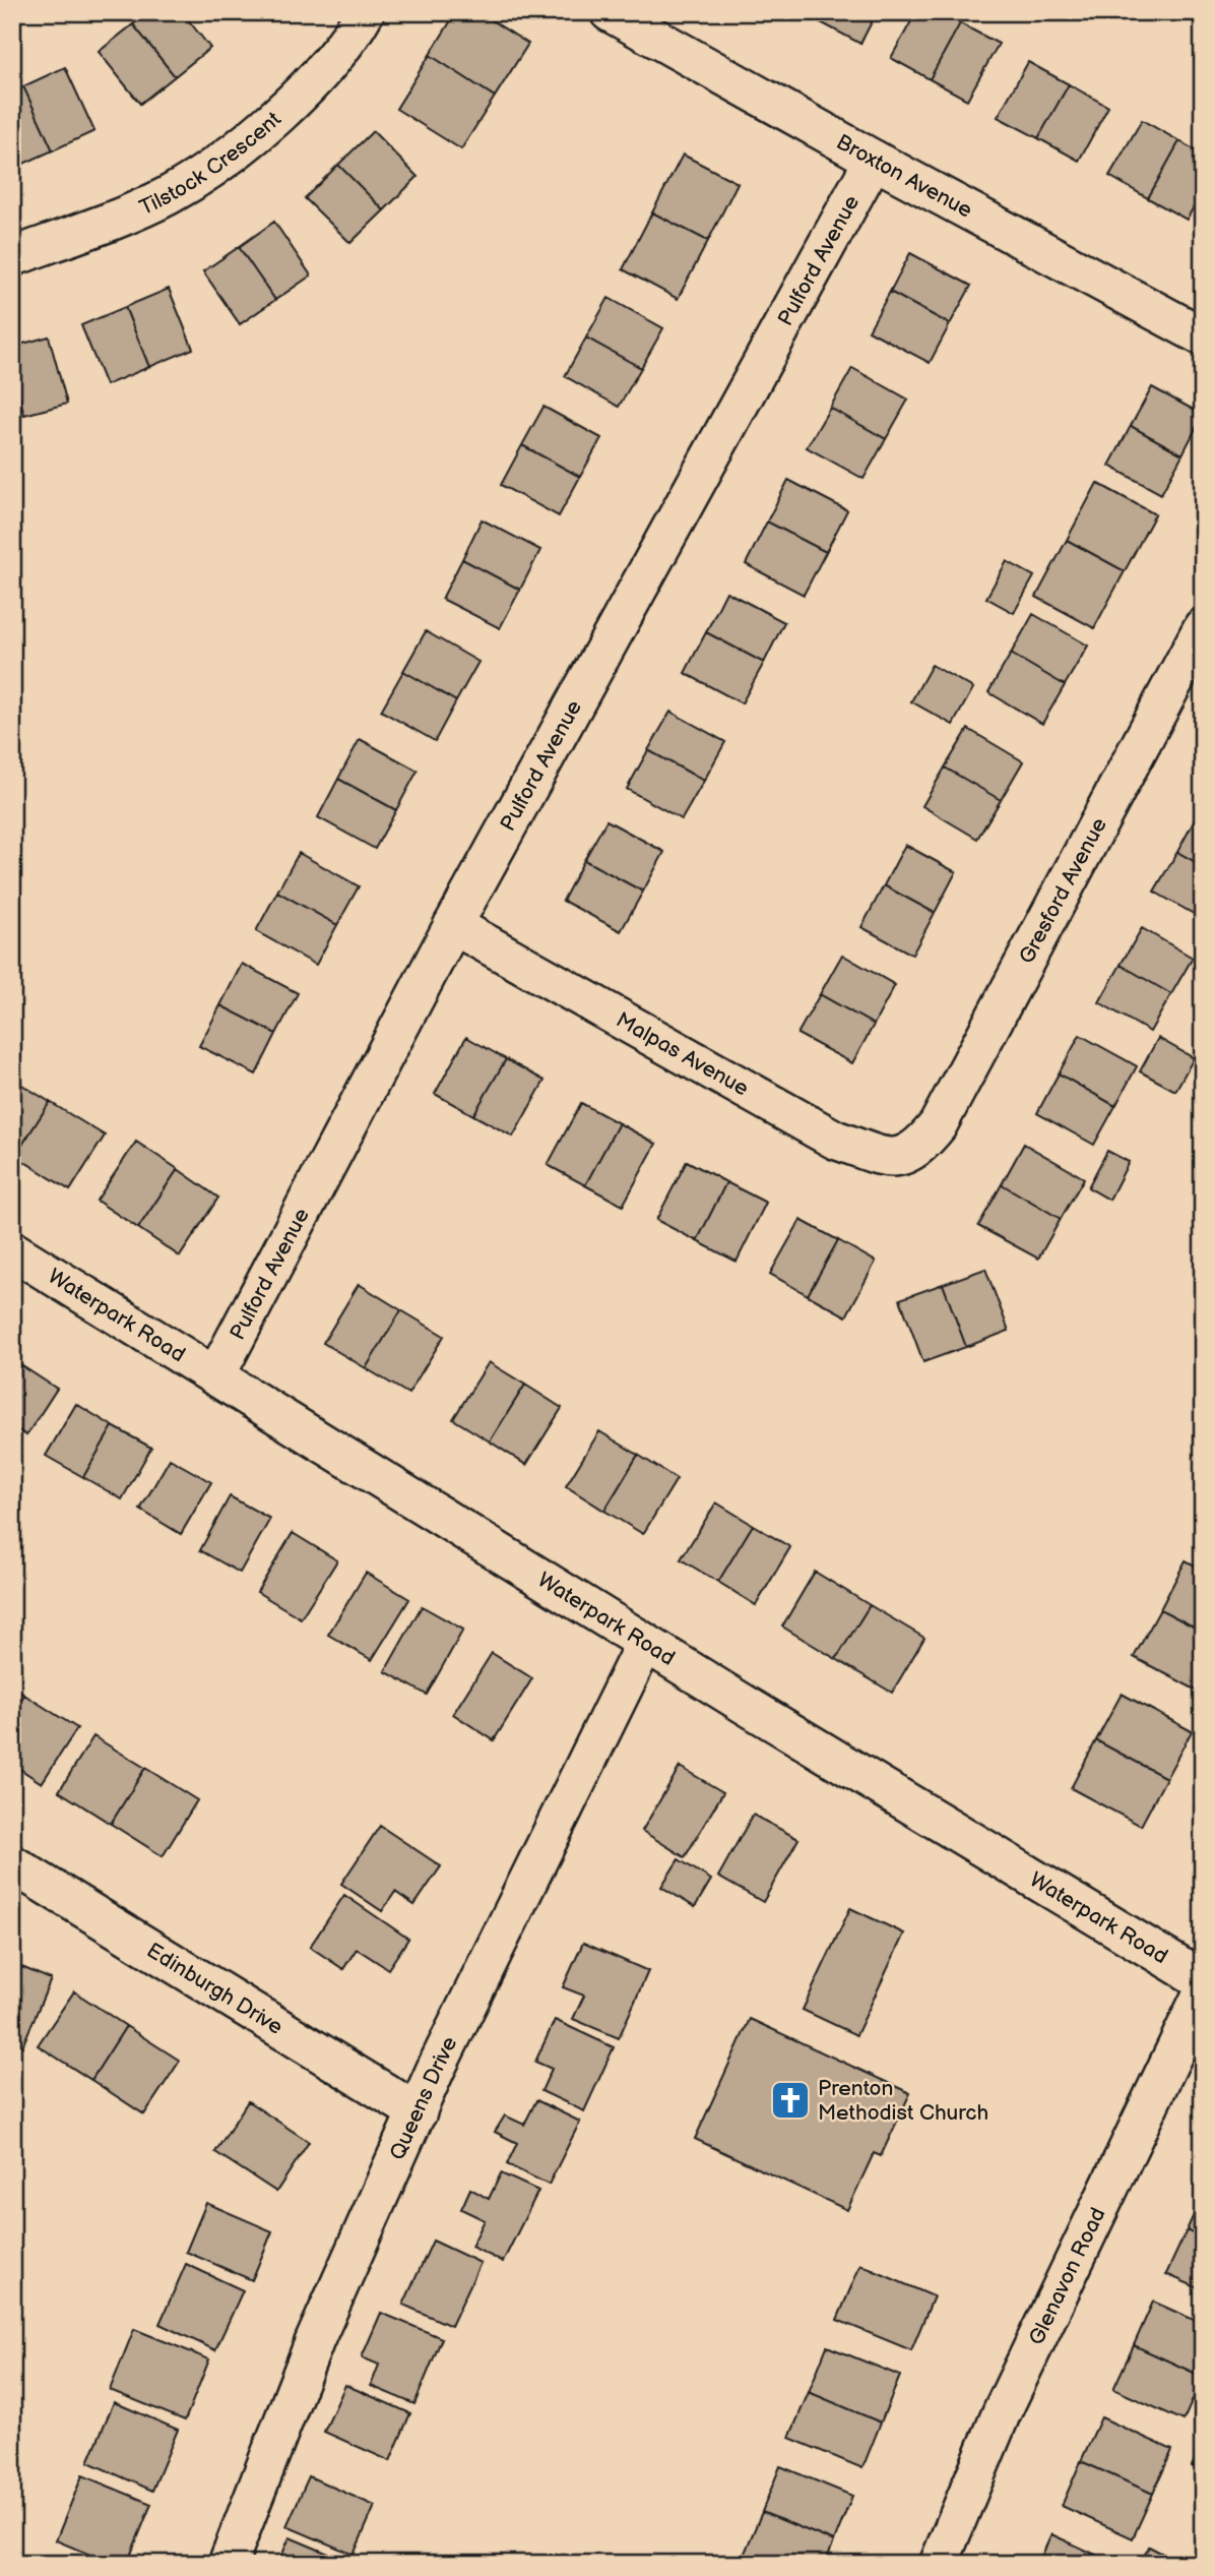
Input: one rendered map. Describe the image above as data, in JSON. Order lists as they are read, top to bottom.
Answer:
{
  "streets": {
    "street": [
      "Tilstock Crescent",
      "Broxton Avenue",
      "Pulford Avenue",
      "Gresford Avenue",
      "Malpas Avenue",
      "Waterpark Road",
      "Edinburgh Drive",
      "Queens Drive",
      "Glenavon Road"
    ]
  },
  "crossings": [
    ["Broxton Avenue", "Pulford Avenue"],
    ["Pulford Avenue", "Malpas Avenue"],
    ["Pulford Avenue", "Waterpark Road"],
    ["Gresford Avenue", "Malpas Avenue"],
    ["Waterpark Road", "Queens Drive"],
    ["Edinburgh Drive", "Queens Drive"]
  ],
  "places": {
    "church": ["Prenton Methodist Church"]
  }
}
